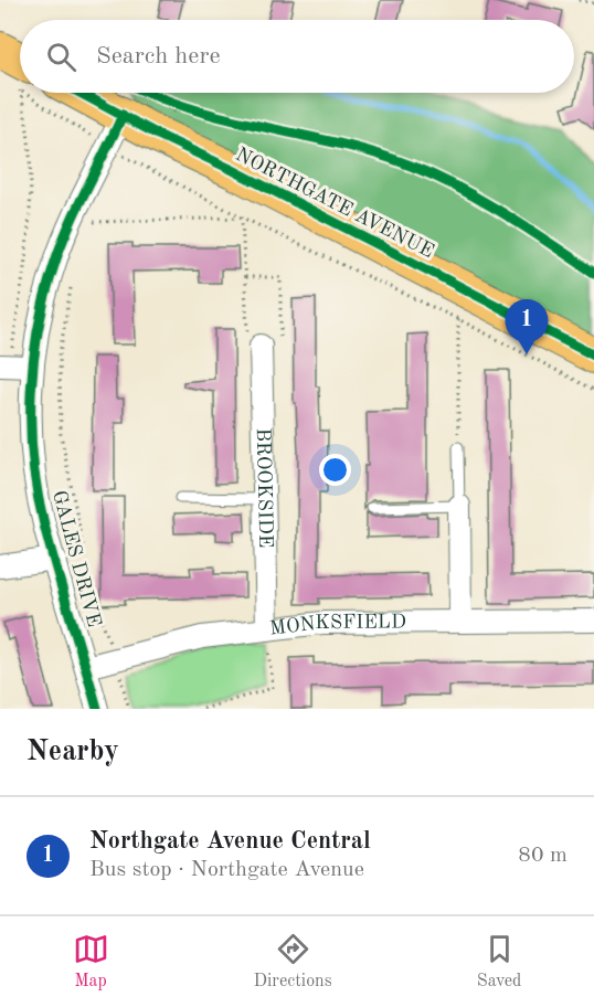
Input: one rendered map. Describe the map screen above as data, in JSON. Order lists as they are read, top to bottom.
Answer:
{
  "streets": {
    "main road": ["NORTHGATE AVENUE"],
    "street": ["BROOKSIDE", "GALES DRIVE", "MONKSFIELD"]
  },
  "crossings": [
    ["NORTHGATE AVENUE", "GALES DRIVE"],
    ["BROOKSIDE", "MONKSFIELD"],
    ["GALES DRIVE", "MONKSFIELD"]
  ],
  "page": {
    "search": "Search here",
    "pins": "1",
    "heading": "Nearby",
    "list": [
      {
        "mark": "1",
        "name": "Northgate Avenue Central",
        "note": "Bus stop · Northgate Avenue",
        "value": "80 m"
      }
    ],
    "nav": ["Map", "Directions", "Saved"]
  }
}
